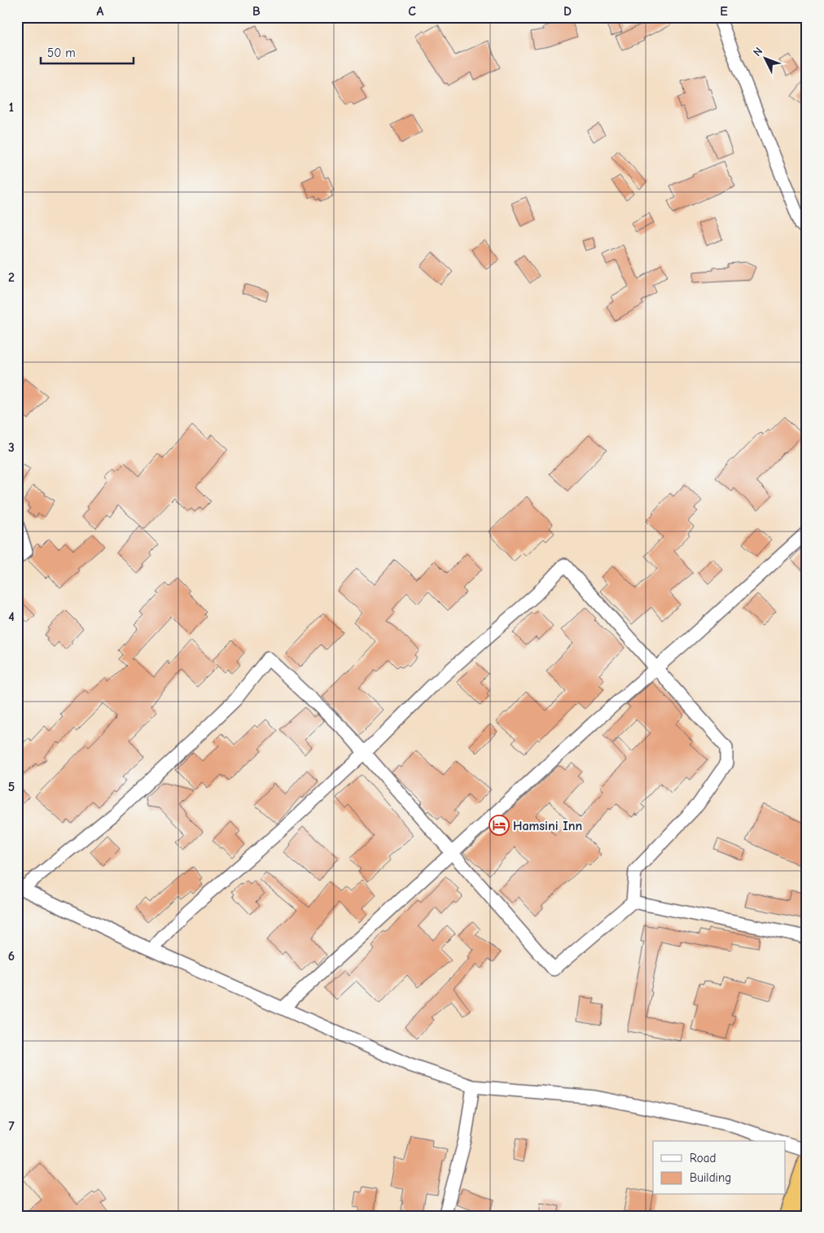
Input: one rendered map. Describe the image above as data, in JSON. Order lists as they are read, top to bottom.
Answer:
{
  "places": {
    "hotel": ["Hamsini Inn"]
  },
  "legend": ["Road", "Building"],
  "scale_bar": "50 m",
  "north": "top left",
  "grid": {
    "columns": [
      "A",
      "B",
      "C",
      "D",
      "E"
    ],
    "rows": [
      "1",
      "2",
      "3",
      "4",
      "5",
      "6",
      "7"
    ]
  }
}
